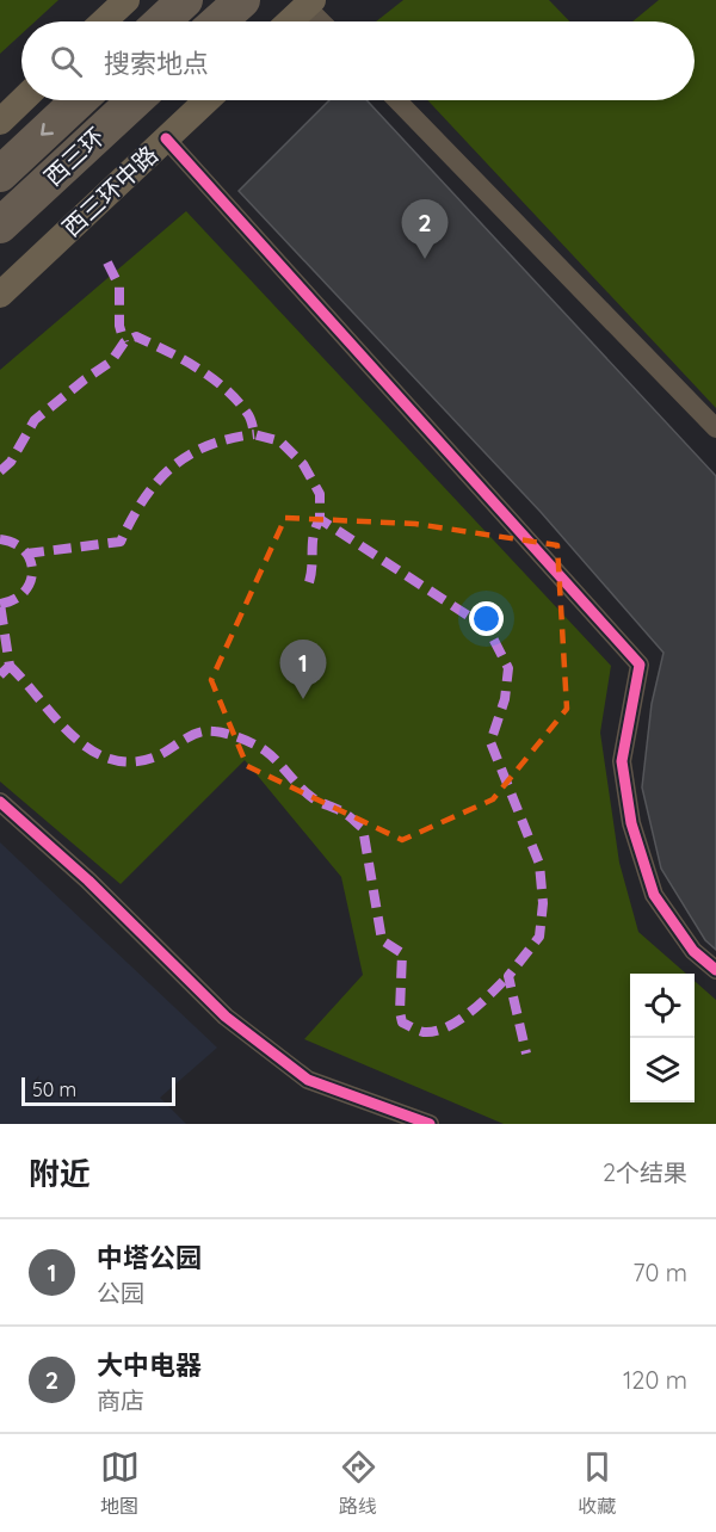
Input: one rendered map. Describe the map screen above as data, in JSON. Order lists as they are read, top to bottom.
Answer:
{
  "streets": {
    "highway": ["西三环"],
    "street": ["西三环中路"]
  },
  "scale_bar": "50 m",
  "page": {
    "search": "搜索地点",
    "pins": ["2", "1"],
    "scale": "50 m",
    "heading": ["附近", "2个结果"],
    "list": [
      {
        "mark": "1",
        "name": "中塔公园",
        "note": "公园",
        "value": "70 m"
      },
      {
        "mark": "2",
        "name": "大中电器",
        "note": "商店",
        "value": "120 m"
      }
    ],
    "nav": ["地图", "路线", "收藏"]
  }
}
